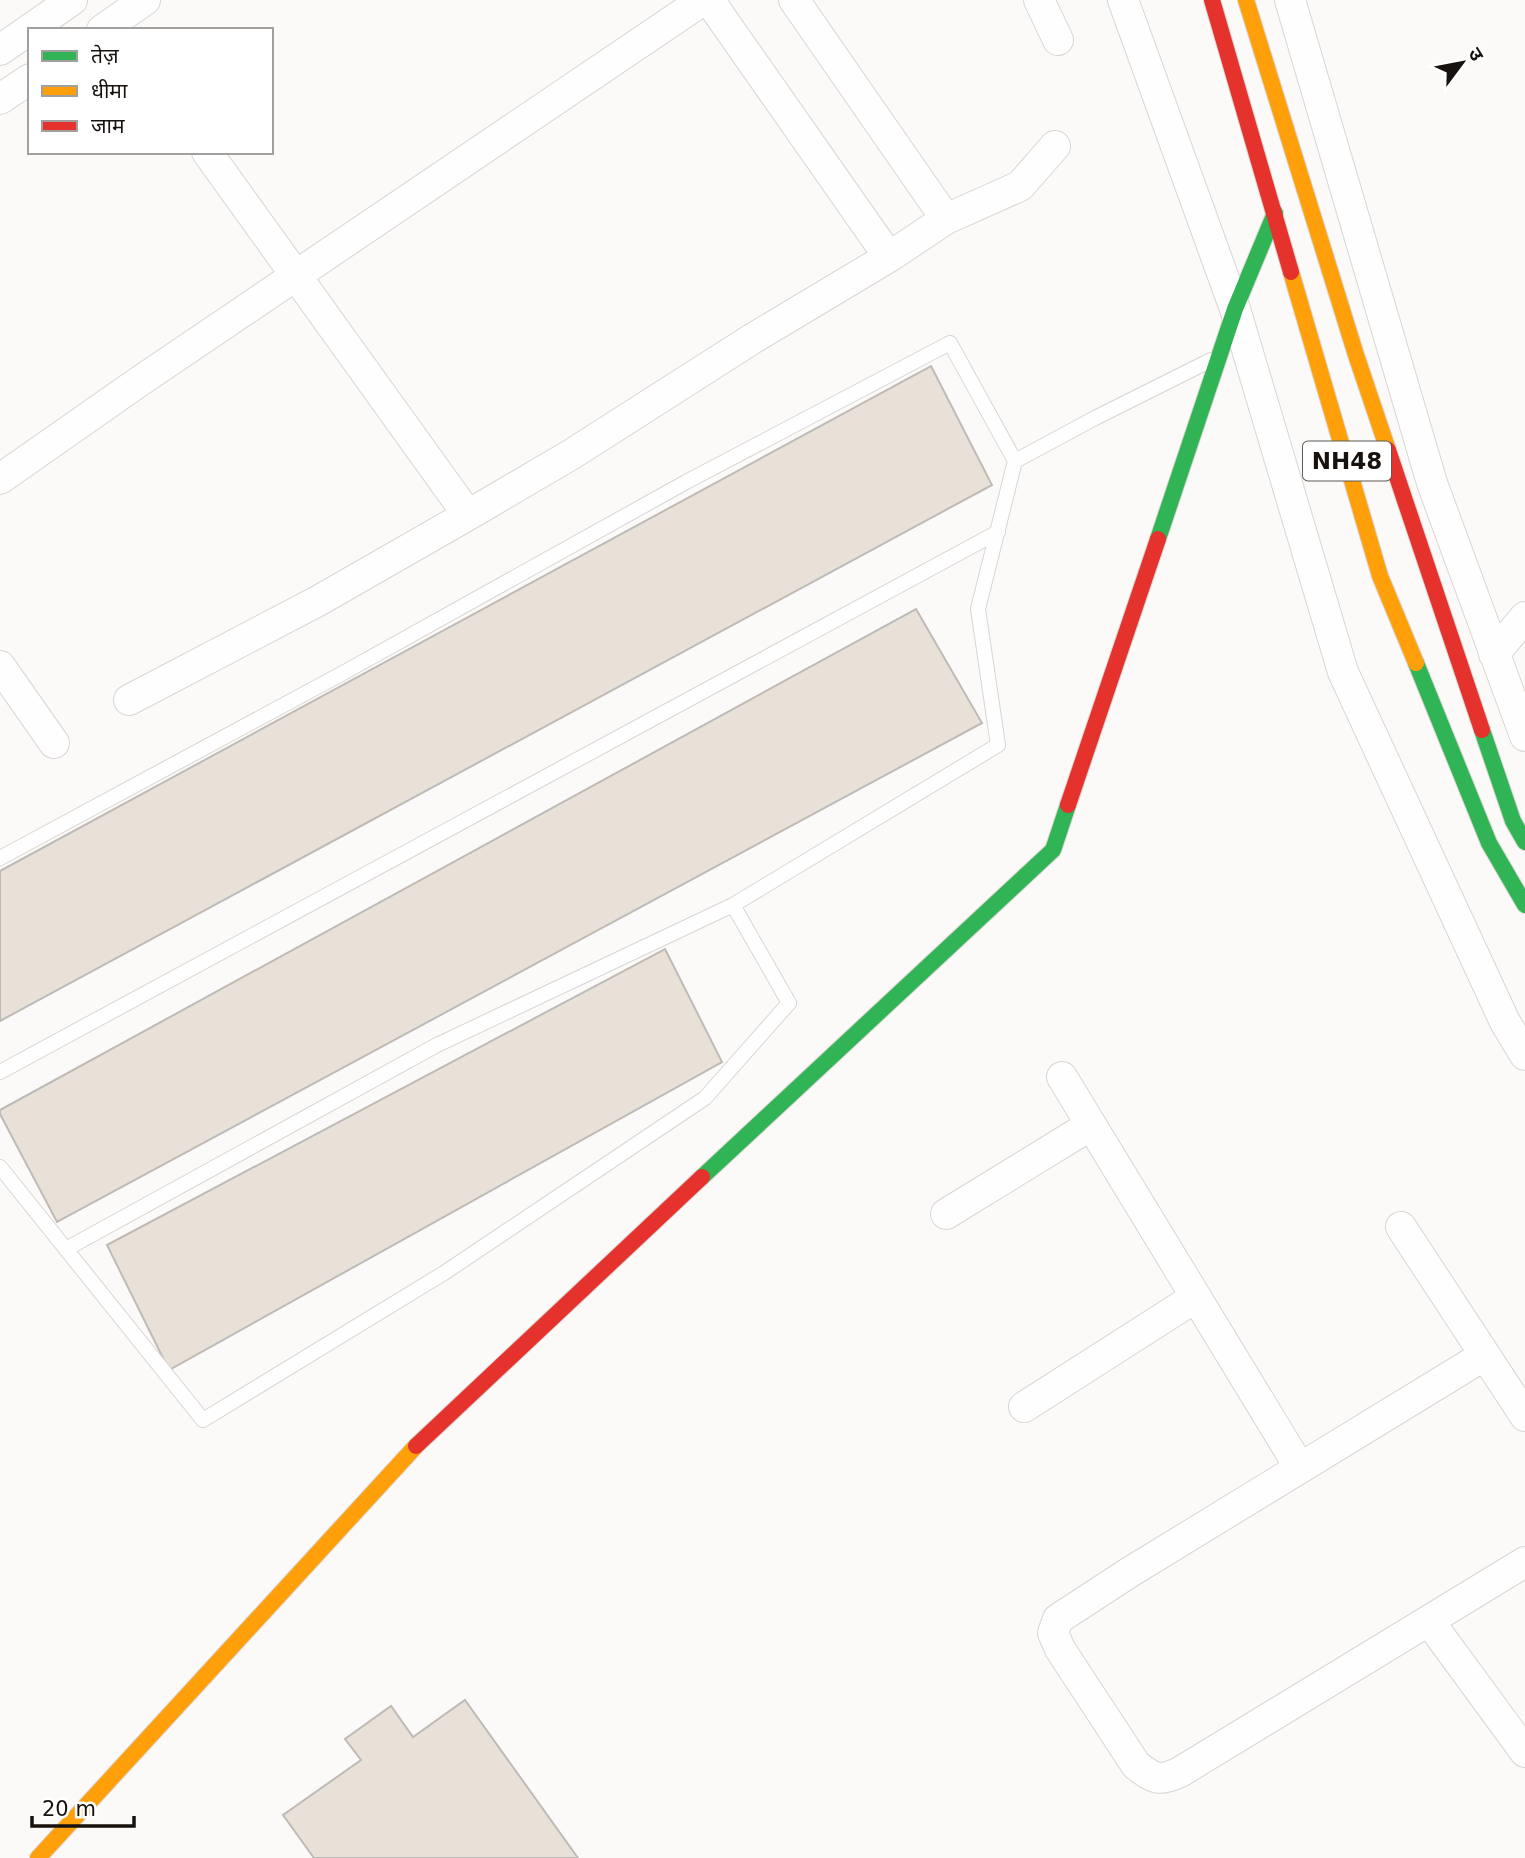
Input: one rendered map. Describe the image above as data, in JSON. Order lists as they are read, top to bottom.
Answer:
{
  "streets": {
    "main road": ["NH48"]
  },
  "legend": ["तेज़", "धीमा", "जाम"],
  "scale_bar": "20 m",
  "north": "top right"
}
